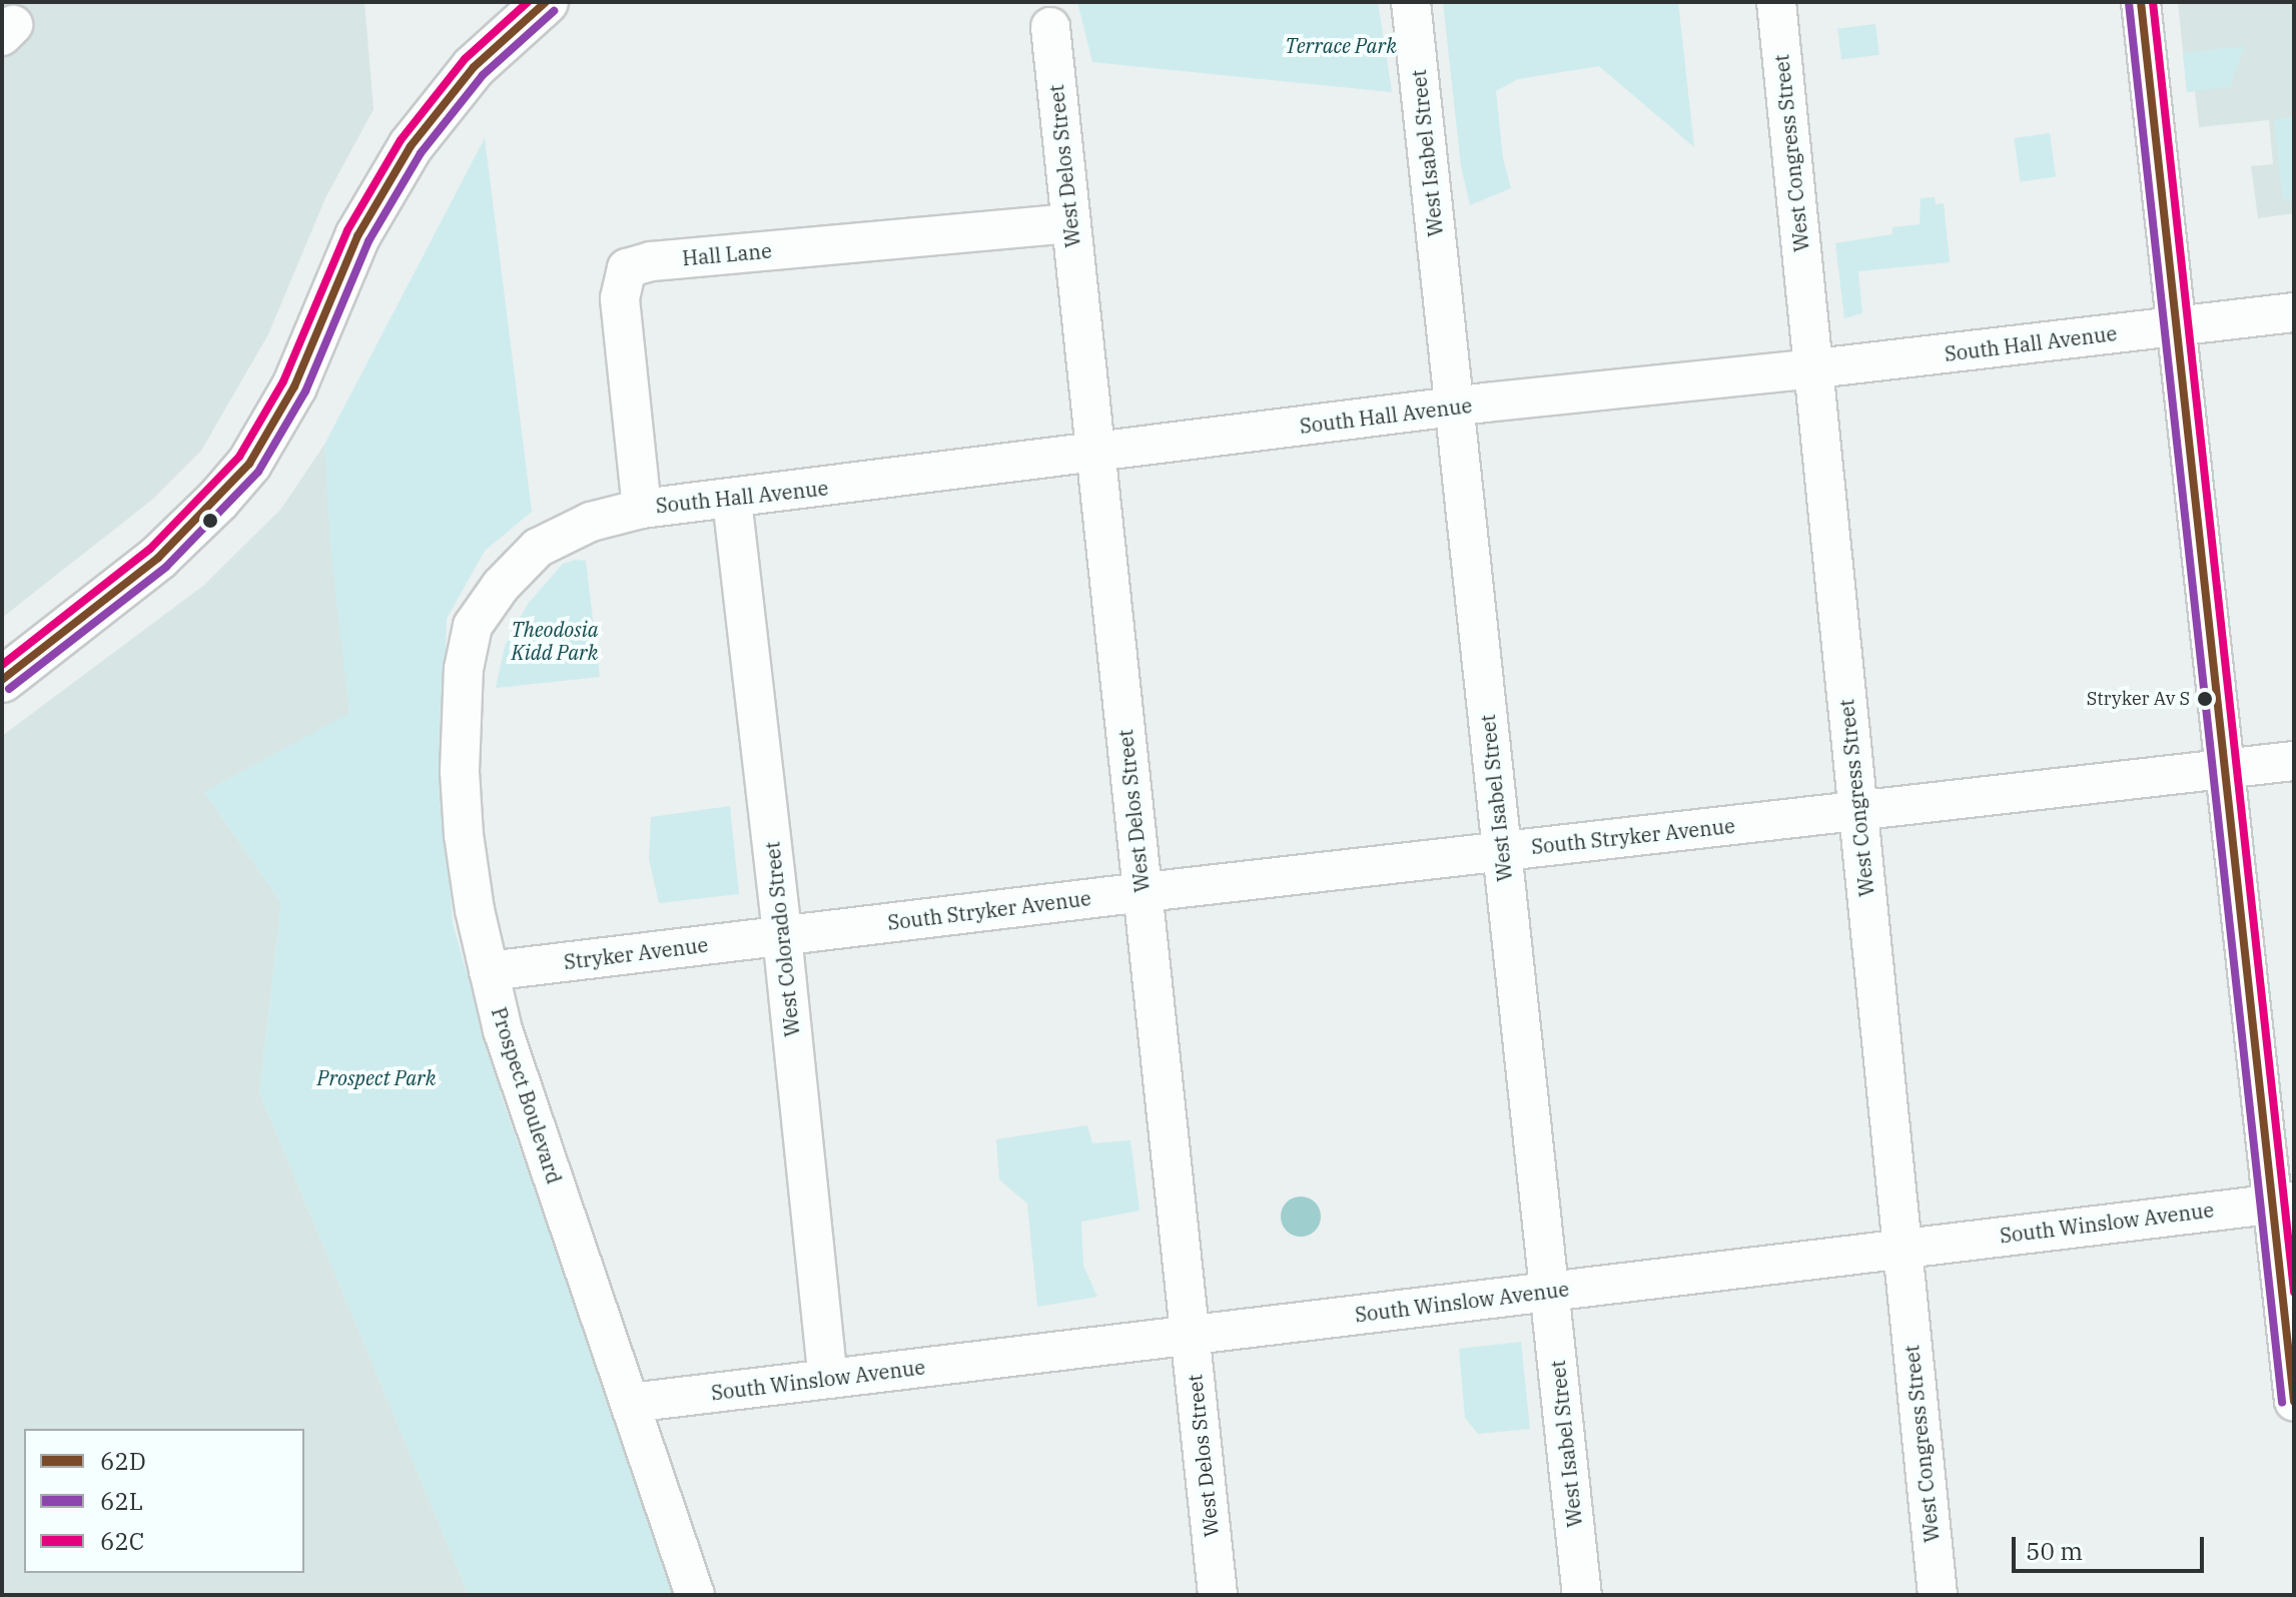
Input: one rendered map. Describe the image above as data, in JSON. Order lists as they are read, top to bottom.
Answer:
{
  "streets": {
    "street": [
      "West Isabel Street",
      "West Congress Street",
      "West Delos Street",
      "Hall Lane",
      "South Hall Avenue",
      "South Stryker Avenue",
      "West Colorado Street",
      "Stryker Avenue",
      "Prospect Boulevard",
      "South Winslow Avenue"
    ]
  },
  "crossings": [
    ["West Isabel Street", "South Hall Avenue"],
    ["West Isabel Street", "South Stryker Avenue"],
    ["West Isabel Street", "South Winslow Avenue"],
    ["West Congress Street", "South Hall Avenue"],
    ["West Congress Street", "South Stryker Avenue"],
    ["West Congress Street", "South Winslow Avenue"],
    ["West Delos Street", "Hall Lane"],
    ["West Delos Street", "South Hall Avenue"],
    ["West Delos Street", "South Stryker Avenue"],
    ["West Delos Street", "South Winslow Avenue"],
    ["Hall Lane", "South Hall Avenue"],
    ["South Hall Avenue", "West Colorado Street"],
    ["South Hall Avenue", "Prospect Boulevard"],
    ["South Stryker Avenue", "West Colorado Street"],
    ["South Stryker Avenue", "Stryker Avenue"],
    ["West Colorado Street", "Stryker Avenue"],
    ["West Colorado Street", "South Winslow Avenue"],
    ["Stryker Avenue", "Prospect Boulevard"],
    ["Prospect Boulevard", "South Winslow Avenue"]
  ],
  "parks": ["Terrace Park", "Theodosia Kidd Park", "Prospect Park"],
  "places": ["Stryker Av S"],
  "lines": ["transit line 62D", "transit line 62C", "transit line 62L"],
  "legend": ["62D", "62L", "62C"],
  "scale_bar": "50 m"
}
